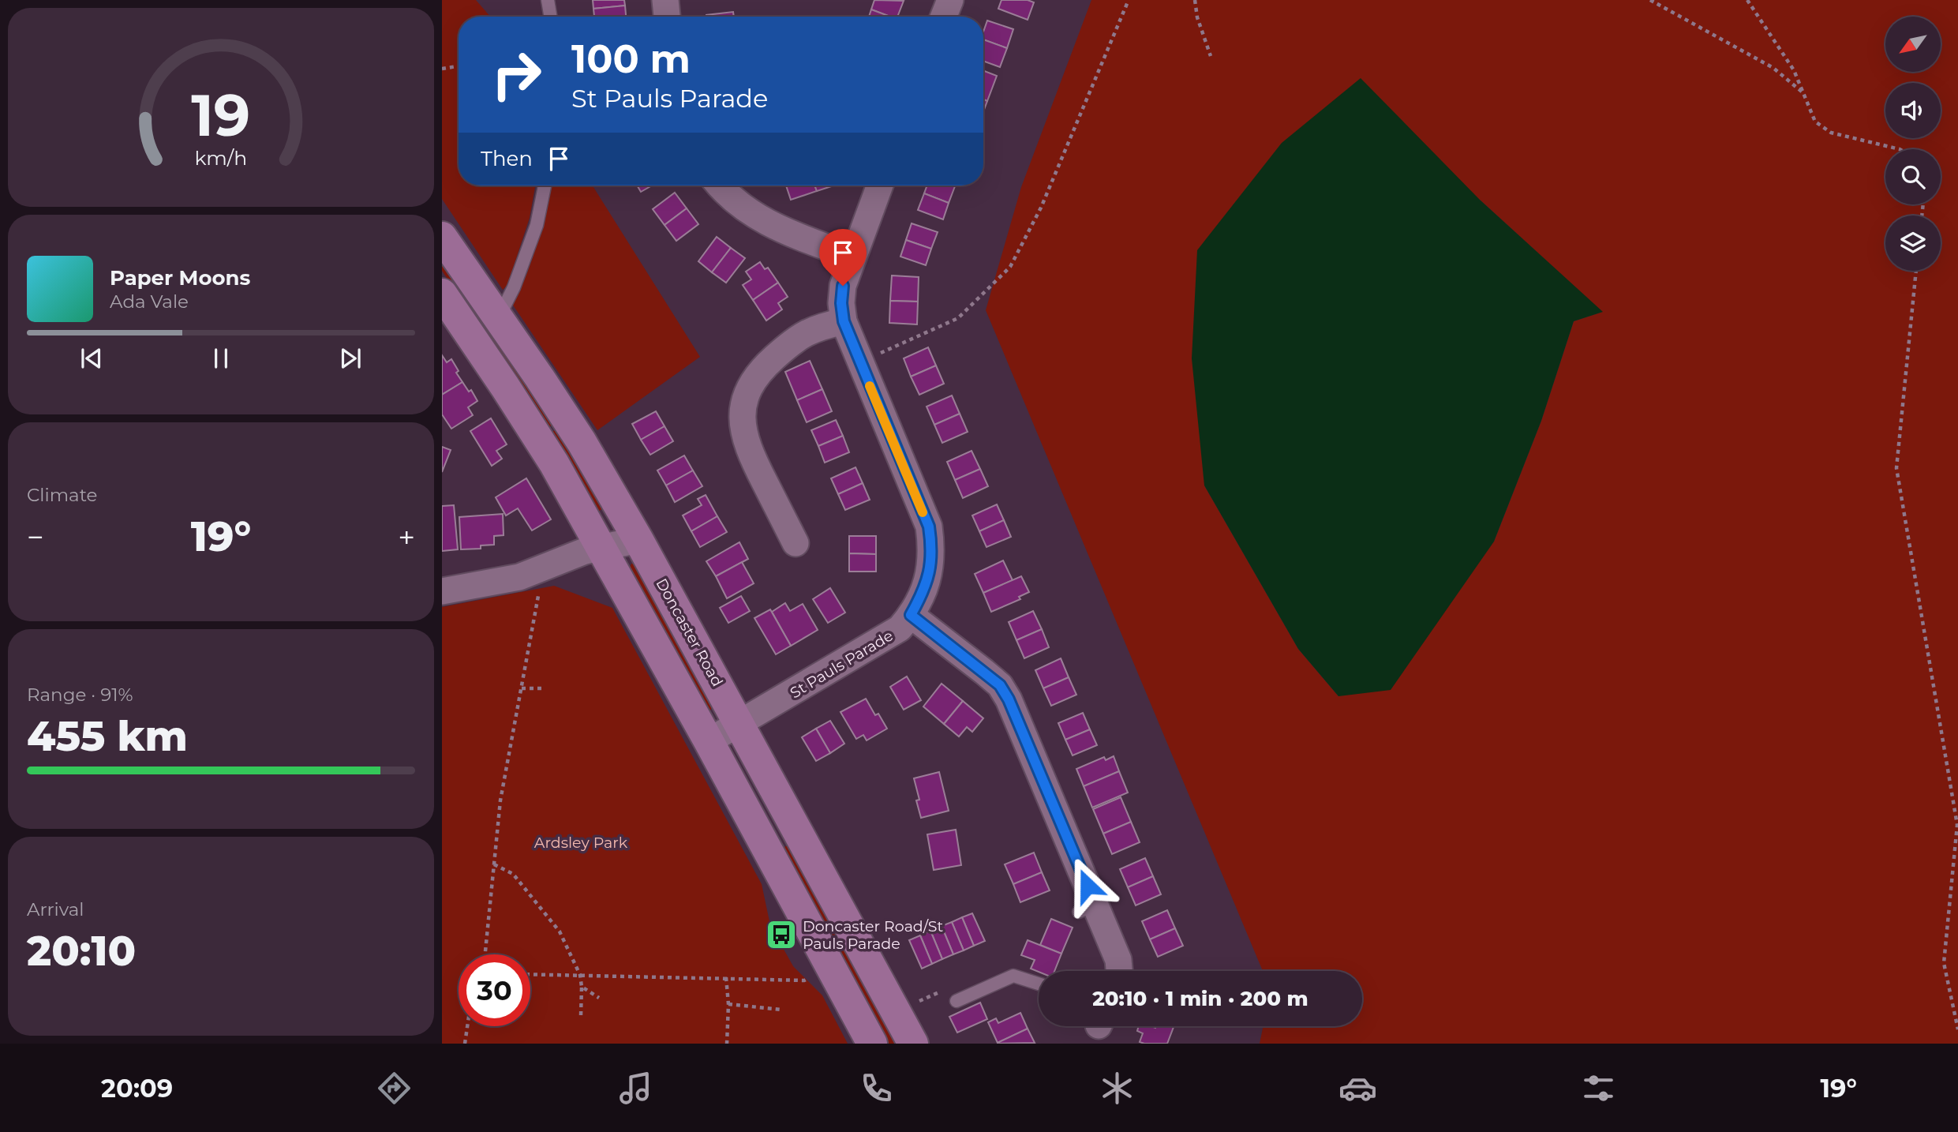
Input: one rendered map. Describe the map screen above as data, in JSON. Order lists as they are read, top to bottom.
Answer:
{
  "streets": {
    "highway": ["Doncaster Road"],
    "street": ["St Pauls Parade"]
  },
  "crossings": [
    ["Doncaster Road", "St Pauls Parade"]
  ],
  "parks": ["Ardsley Park"],
  "places": {
    "bus stop": ["Doncaster Road/St Pauls Parade"]
  },
  "north": "bottom left",
  "page": {
    "turn": ["100 m", "St Pauls Parade"],
    "then": "Then",
    "song": ["Paper Moons", "Ada Vale"],
    "tile": [
      "Climate",
      ["Range · 91%", "455 km"],
      ["Arrival", "20:10"]
    ],
    "heat": ["−", "19°", "+"],
    "limit": "30",
    "trip": "20:10 · 1 min · 200 m",
    "tabs": ["20:09", "19°"],
    "gauge": ["19", "km/h"]
  }
}
